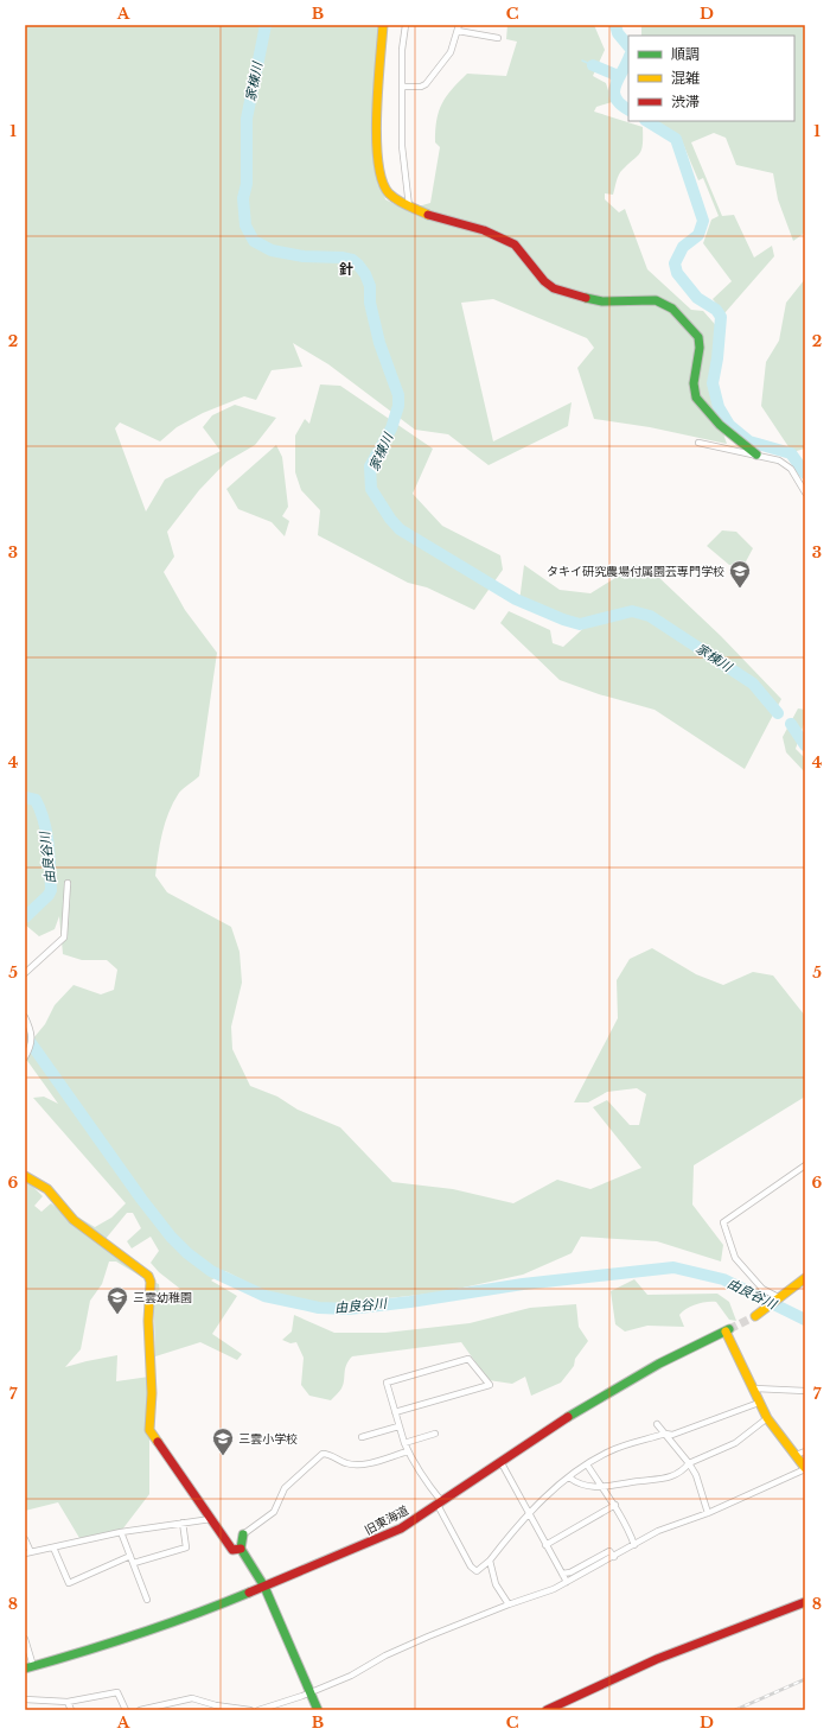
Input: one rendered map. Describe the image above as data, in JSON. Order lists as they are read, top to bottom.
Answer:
{
  "streets": {
    "street": ["旧東海道"]
  },
  "districts": ["針"],
  "water": ["家棟川", "由良谷川"],
  "places": {
    "school or university": ["タキイ研究農場付属園芸専門学校", "三雲幼稚園", "三雲小学校"]
  },
  "legend": ["順調", "混雑", "渋滞"],
  "grid": {
    "columns": [
      "A",
      "B",
      "C",
      "D"
    ],
    "rows": [
      "1",
      "2",
      "3",
      "4",
      "5",
      "6",
      "7",
      "8"
    ]
  }
}
